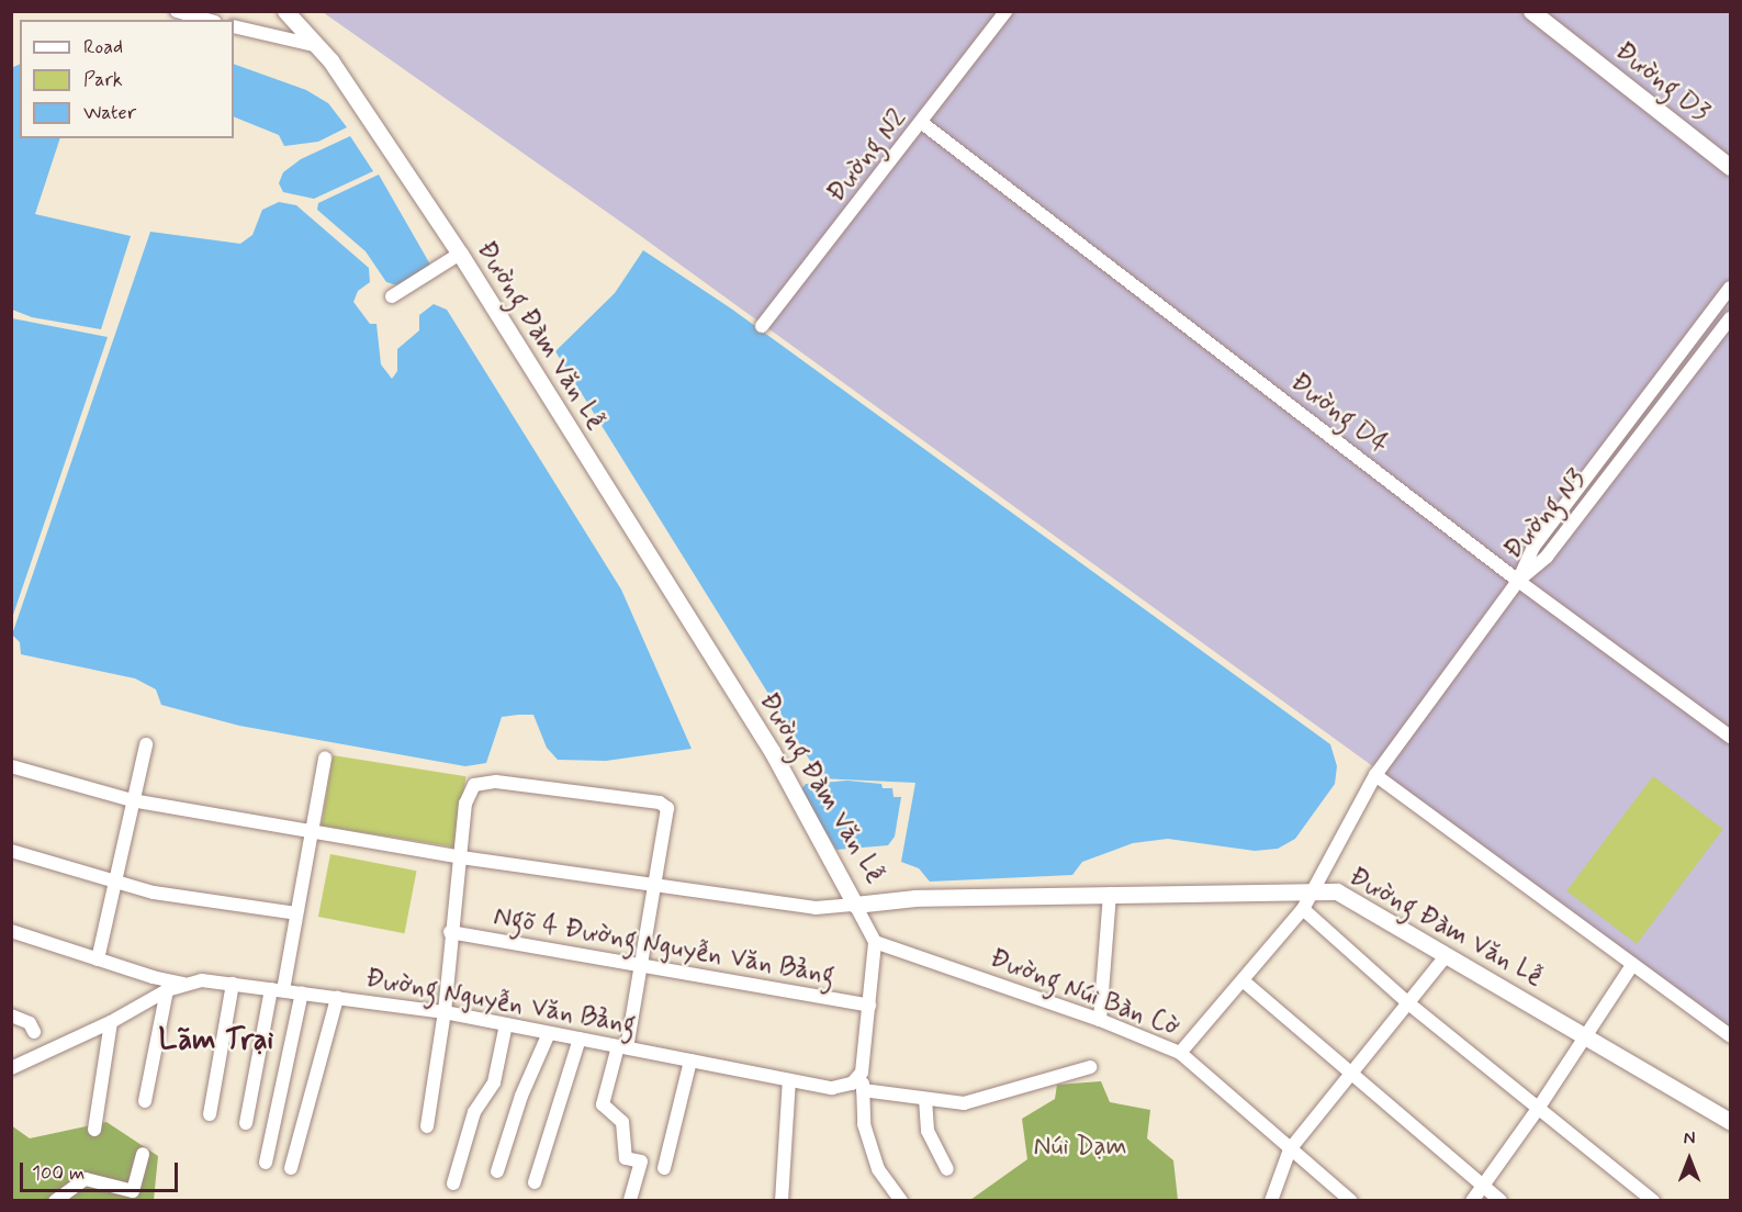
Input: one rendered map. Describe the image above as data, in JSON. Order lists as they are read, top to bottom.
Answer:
{
  "streets": {
    "main road": ["Đường D3", "Đường Đàm Văn Lễ"],
    "street": [
      "Đường N2",
      "Đường D4",
      "Đường N3",
      "Ngõ 4 Đường Nguyễn Văn Bảng",
      "Đường Núi Bàn Cờ",
      "Đường Nguyễn Văn Bảng"
    ]
  },
  "crossings": [
    ["Đường N2", "Đường D4"],
    ["Đường D4", "Đường N3"]
  ],
  "districts": ["Lãm Trại"],
  "parks": ["Núi Dạm"],
  "legend": ["Road", "Park", "Water"],
  "scale_bar": "100 m",
  "north": "top"
}
